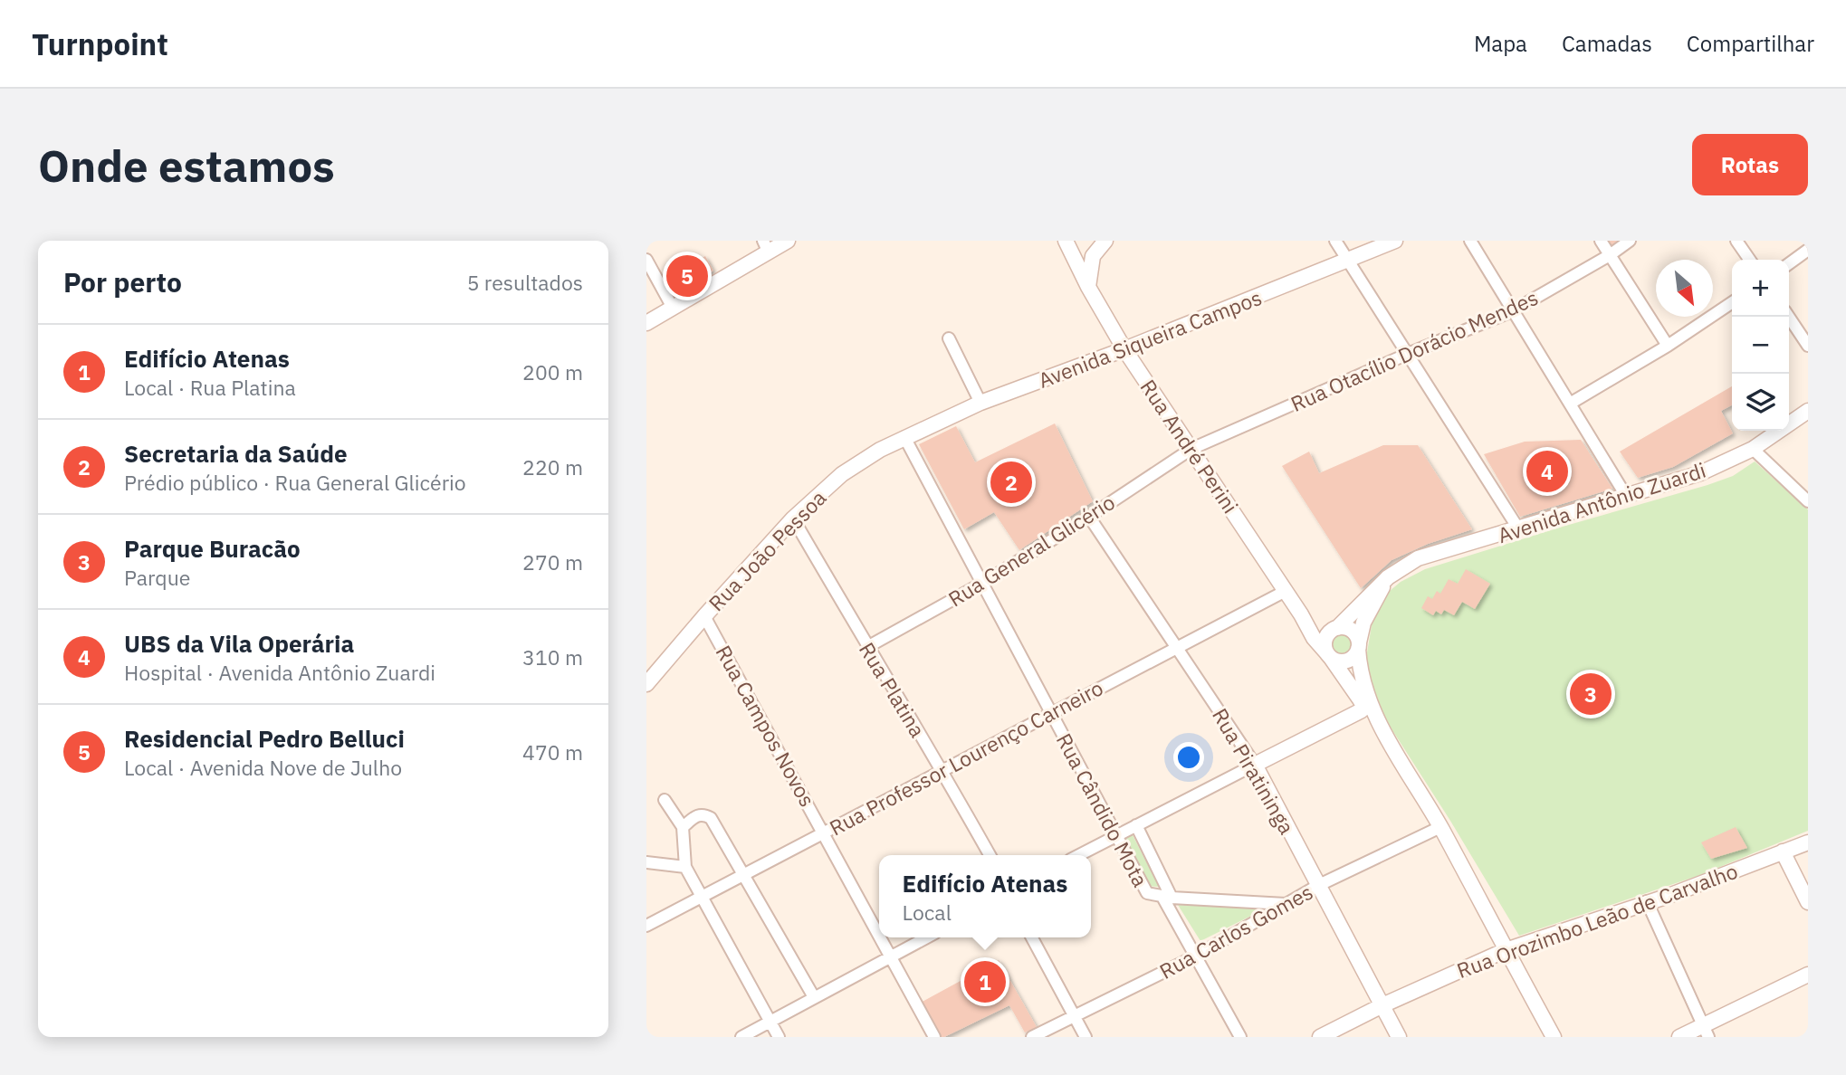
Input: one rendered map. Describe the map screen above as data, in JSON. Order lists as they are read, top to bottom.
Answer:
{
  "streets": {
    "main road": [
      "Avenida Siqueira Campos",
      "Rua André Perini",
      "Avenida Antônio Zuardi",
      "Rua João Pessoa",
      "Rua Piratininga",
      "Rua Orozimbo Leão de Carvalho"
    ],
    "street": [
      "Rua Otacílio Dorácio Mendes",
      "Rua General Glicério",
      "Rua Platina",
      "Rua Campos Novos",
      "Rua Professor Lourenço Carneiro",
      "Rua Cândido Mota",
      "Rua Carlos Gomes"
    ]
  },
  "crossings": [
    ["Avenida Siqueira Campos", "Rua André Perini"],
    ["Avenida Siqueira Campos", "Rua João Pessoa"],
    ["Avenida Siqueira Campos", "Rua Cândido Mota"],
    ["Rua Otacílio Dorácio Mendes", "Rua André Perini"],
    ["Rua Otacílio Dorácio Mendes", "Rua General Glicério"],
    ["Rua André Perini", "Avenida Antônio Zuardi"],
    ["Rua André Perini", "Rua General Glicério"],
    ["Rua André Perini", "Rua Professor Lourenço Carneiro"],
    ["Rua André Perini", "Rua Piratininga"],
    ["Rua João Pessoa", "Rua Platina"],
    ["Rua João Pessoa", "Rua Campos Novos"],
    ["Rua João Pessoa", "Rua Cândido Mota"],
    ["Rua General Glicério", "Rua Platina"],
    ["Rua General Glicério", "Rua Piratininga"],
    ["Rua General Glicério", "Rua Cândido Mota"],
    ["Rua Platina", "Rua Professor Lourenço Carneiro"],
    ["Rua Campos Novos", "Rua Professor Lourenço Carneiro"],
    ["Rua Professor Lourenço Carneiro", "Rua Piratininga"],
    ["Rua Professor Lourenço Carneiro", "Rua Cândido Mota"],
    ["Rua Piratininga", "Rua Orozimbo Leão de Carvalho"],
    ["Rua Piratininga", "Rua Carlos Gomes"],
    ["Rua Cândido Mota", "Rua Carlos Gomes"]
  ],
  "north": "bottom right",
  "page": {
    "header": "Turnpoint",
    "nav": ["Mapa", "Camadas", "Compartilhar"],
    "buttons": "Rotas",
    "title": "Onde estamos",
    "heading": ["Por perto", "5 resultados"],
    "pins": [
      "5",
      "4",
      "2",
      "3",
      "1"
    ],
    "map_buttons": ["+", "−"],
    "list": [
      {
        "mark": "1",
        "name": "Edifício Atenas",
        "note": "Local · Rua Platina",
        "value": "200 m"
      },
      {
        "mark": "2",
        "name": "Secretaria da Saúde",
        "note": "Prédio público · Rua General Glicério",
        "value": "220 m"
      },
      {
        "mark": "3",
        "name": "Parque Buracão",
        "note": "Parque",
        "value": "270 m"
      },
      {
        "mark": "4",
        "name": "UBS da Vila Operária",
        "note": "Hospital · Avenida Antônio Zuardi",
        "value": "310 m"
      },
      {
        "mark": "5",
        "name": "Residencial Pedro Belluci",
        "note": "Local · Avenida Nove de Julho",
        "value": "470 m"
      }
    ],
    "popup": ["Edifício Atenas", "Local"]
  }
}
